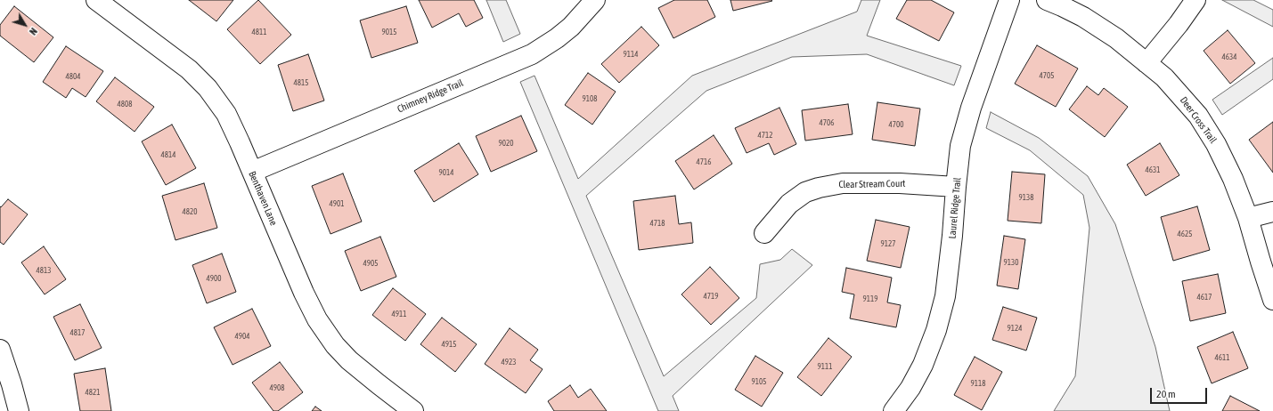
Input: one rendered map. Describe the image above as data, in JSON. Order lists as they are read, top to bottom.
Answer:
{
  "streets": {
    "street": [
      "Chimney Ridge Trail",
      "Deer Cross Trail",
      "Clear Stream Court",
      "Benthaven Lane",
      "Laurel Ridge Trail"
    ]
  },
  "crossings": [
    ["Chimney Ridge Trail", "Benthaven Lane"],
    ["Clear Stream Court", "Laurel Ridge Trail"]
  ],
  "house_numbers": [
    "4811",
    "9015",
    "9114",
    "4634",
    "4705",
    "4804",
    "4815",
    "9108",
    "4808",
    "4706",
    "4700",
    "4712",
    "9020",
    "4814",
    "4716",
    "4631",
    "9014",
    "9138",
    "4901",
    "4820",
    "4718",
    "4625",
    "9127",
    "9130",
    "4905",
    "4813",
    "4900",
    "4719",
    "4617",
    "9119",
    "4911",
    "9124",
    "4817",
    "4904",
    "4915",
    "4611",
    "4923",
    "9111",
    "9105",
    "9118",
    "4908",
    "4821"
  ],
  "scale_bar": "20 m",
  "north": "bottom right"
}
